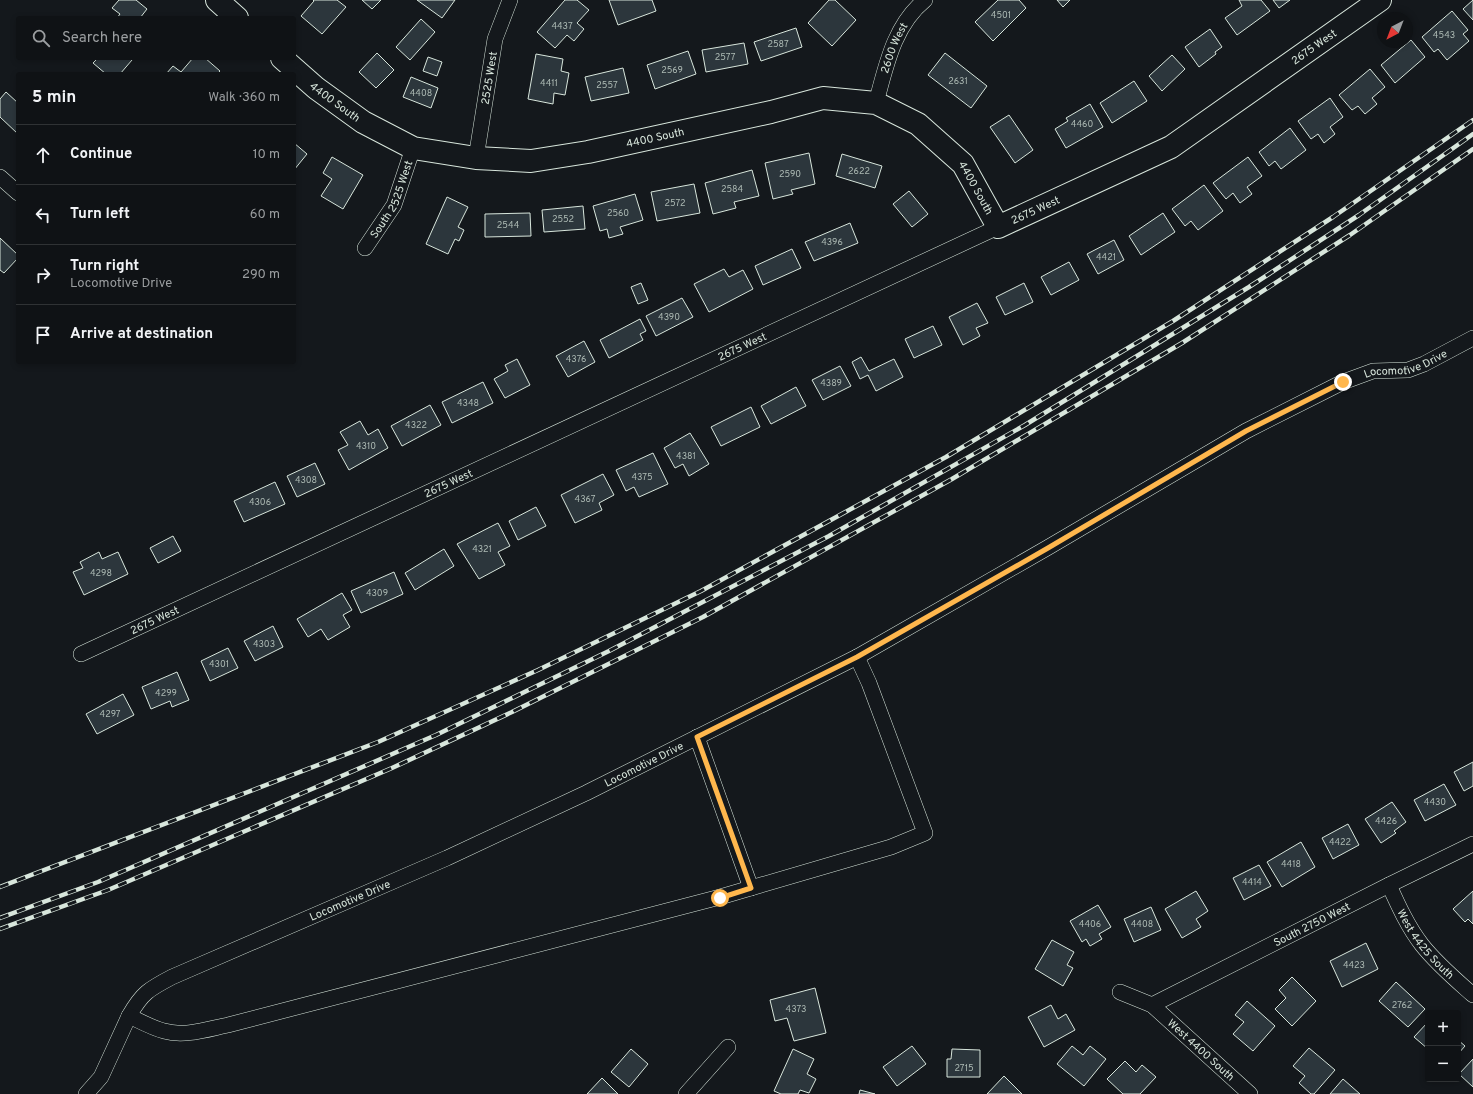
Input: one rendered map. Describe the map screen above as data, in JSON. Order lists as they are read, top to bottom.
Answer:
{
  "streets": {
    "street": [
      "2675 West",
      "2600 West",
      "2525 West",
      "4400 South",
      "South 2525 West",
      "Locomotive Drive",
      "South 2750 West",
      "West 4425 South",
      "West 4400 South"
    ]
  },
  "crossings": [
    ["2675 West", "4400 South"],
    ["2600 West", "4400 South"],
    ["2525 West", "4400 South"],
    ["4400 South", "South 2525 West"],
    ["South 2750 West", "West 4425 South"],
    ["South 2750 West", "West 4400 South"]
  ],
  "house_numbers": [
    "4501",
    "4437",
    "4543",
    "2587",
    "2577",
    "2569",
    "2631",
    "4411",
    "2557",
    "4408",
    "4460",
    "2622",
    "2590",
    "2584",
    "2572",
    "2560",
    "2552",
    "2544",
    "4396",
    "4421",
    "4390",
    "4376",
    "4389",
    "4348",
    "4322",
    "4310",
    "4381",
    "4375",
    "4308",
    "4367",
    "4306",
    "4321",
    "4298",
    "4309",
    "4303",
    "4301",
    "4299",
    "4297",
    "4430",
    "4426",
    "4422",
    "4418",
    "4414",
    "4406",
    "4408",
    "4423",
    "2762",
    "4373",
    "2715"
  ],
  "north": "bottom left",
  "page": {
    "search": "Search here",
    "heading": ["5 min", "Walk · 360 m"],
    "list": [
      ["Continue", "10 m"],
      ["Turn left", "60 m"],
      ["Turn right", "Locomotive Drive", "290 m"],
      "Arrive at destination"
    ],
    "map_buttons": ["+", "−"]
  }
}
